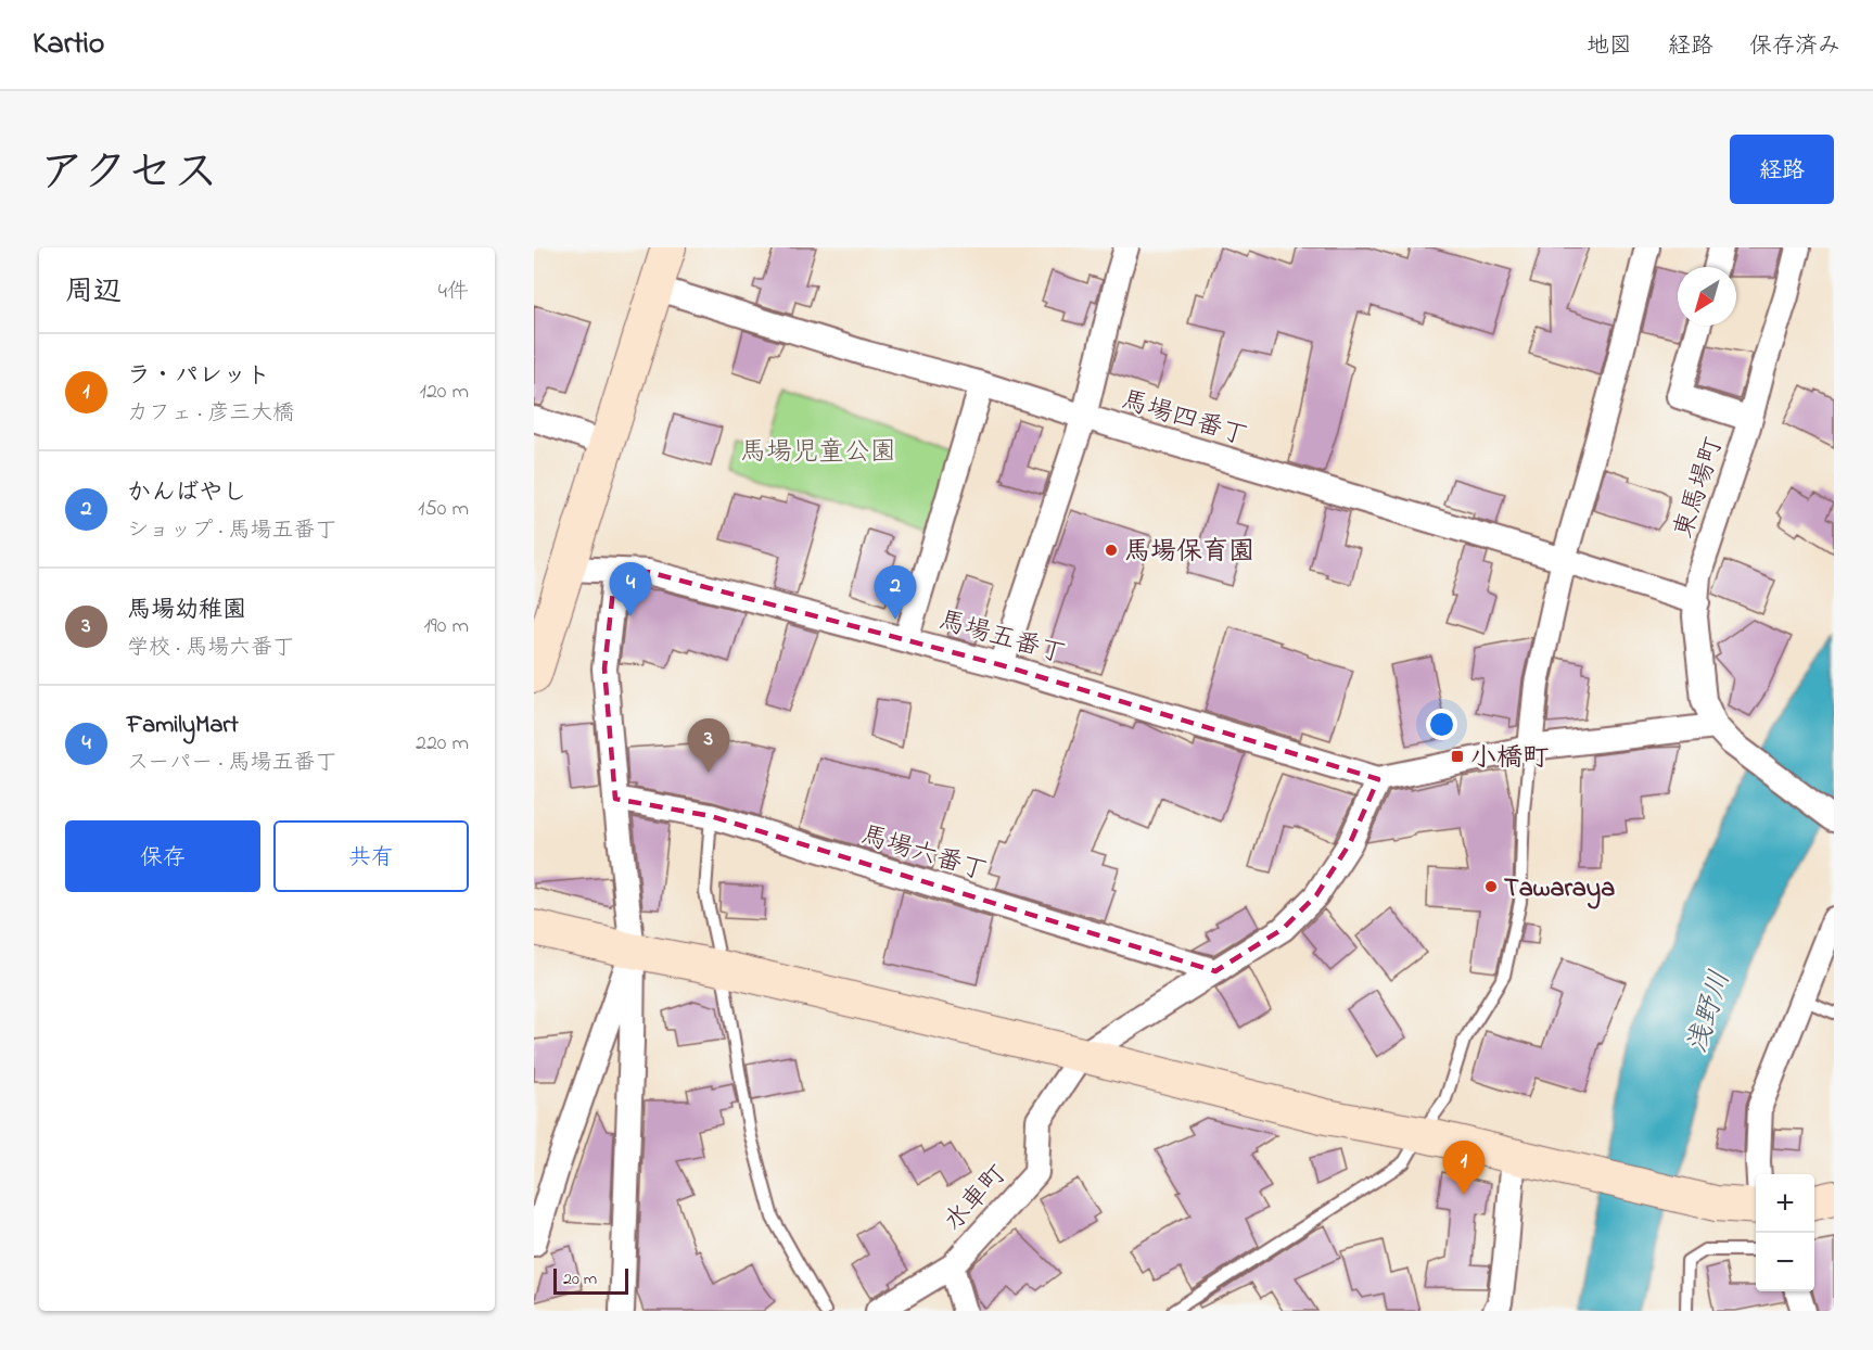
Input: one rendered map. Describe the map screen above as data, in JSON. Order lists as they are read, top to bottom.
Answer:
{
  "streets": {
    "street": [
      "馬場四番丁",
      "東馬場町",
      "馬場五番丁",
      "馬場六番丁",
      "水車町"
    ]
  },
  "crossings": [
    ["馬場四番丁", "東馬場町"],
    ["馬場六番丁", "水車町"]
  ],
  "water": ["浅野川"],
  "parks": ["馬場児童公園"],
  "places": {
    "other": ["馬場保育園", "Tawaraya"],
    "transit": ["小橋町"]
  },
  "scale_bar": "20 m",
  "north": "bottom left",
  "page": {
    "header": "Kartio",
    "nav": ["地図", "経路", "保存済み"],
    "title": "アクセス",
    "buttons": [
      "経路",
      ["保存", "共有"]
    ],
    "heading": ["周辺", "4件"],
    "list": [
      {
        "mark": "1",
        "name": "ラ・パレット",
        "note": "カフェ · 彦三大橋",
        "value": "120 m"
      },
      {
        "mark": "2",
        "name": "かんばやし",
        "note": "ショップ · 馬場五番丁",
        "value": "150 m"
      },
      {
        "mark": "3",
        "name": "馬場幼稚園",
        "note": "学校 · 馬場六番丁",
        "value": "190 m"
      },
      {
        "mark": "4",
        "name": "FamilyMart",
        "note": "スーパー · 馬場五番丁",
        "value": "220 m"
      }
    ],
    "pins": [
      "4",
      "2",
      "3",
      "1"
    ],
    "map_buttons": ["+", "−"],
    "scale": "20 m"
  }
}
